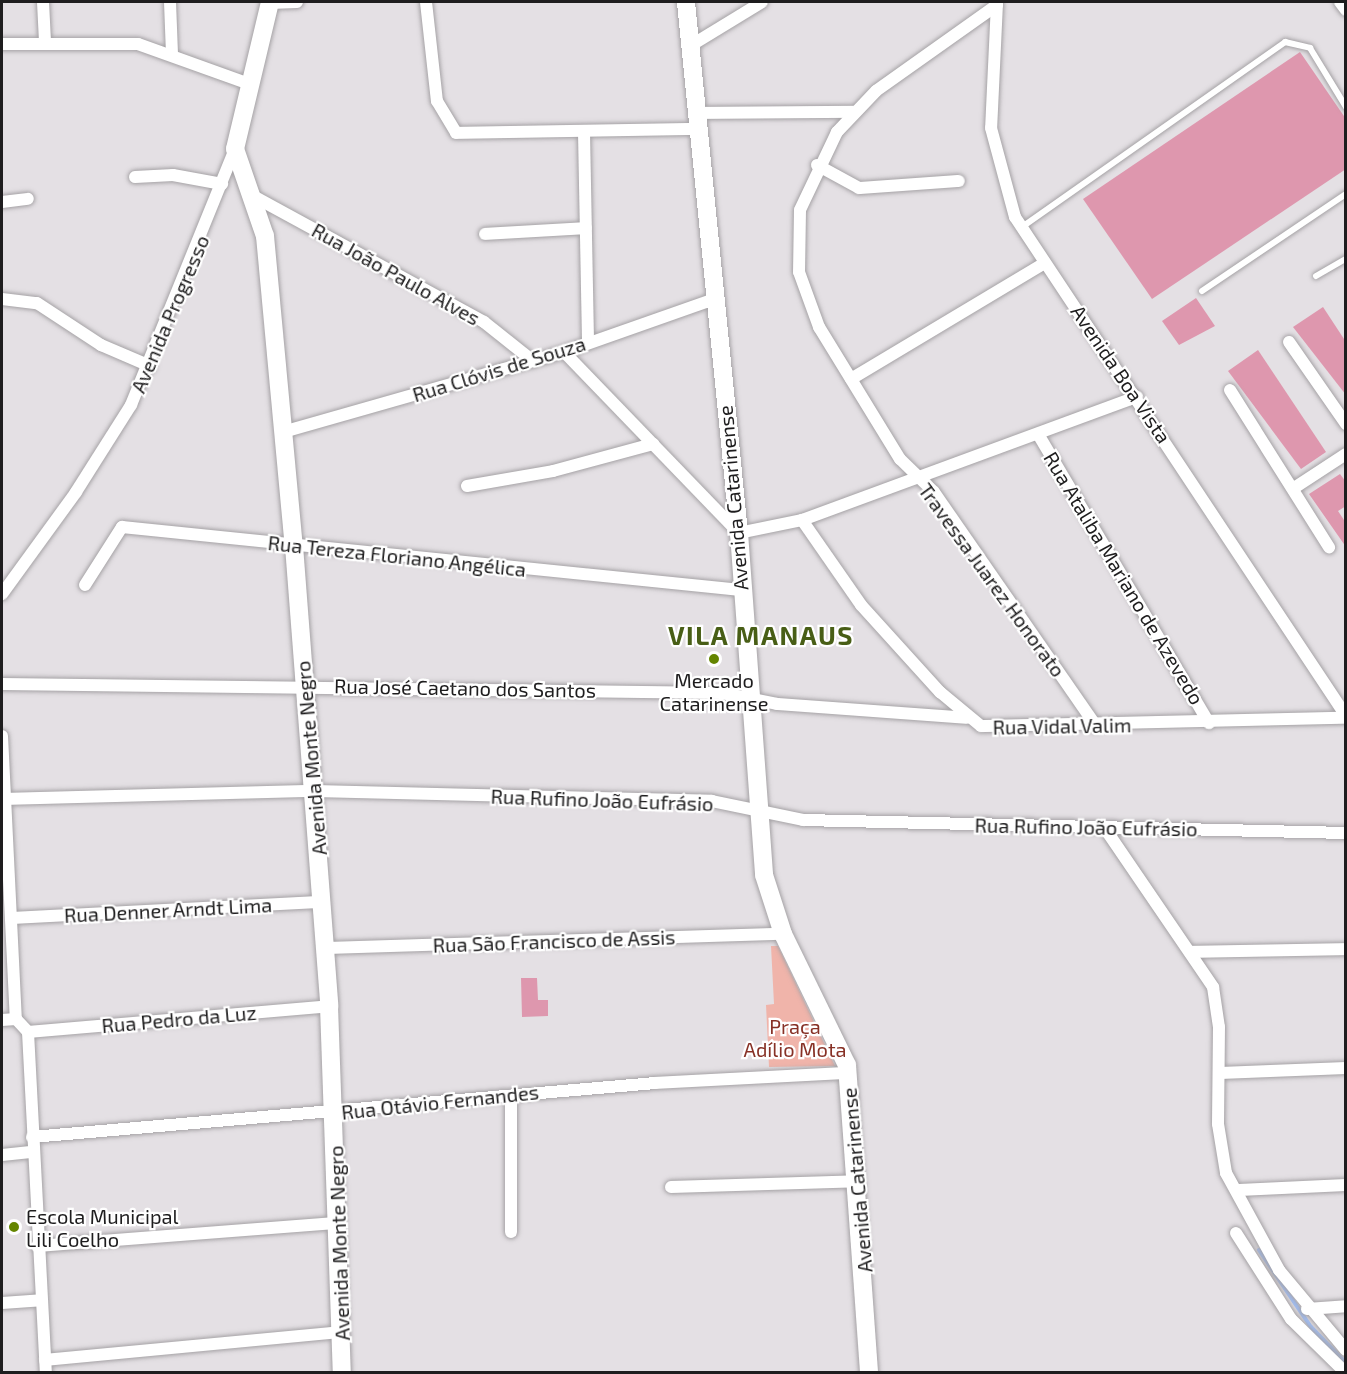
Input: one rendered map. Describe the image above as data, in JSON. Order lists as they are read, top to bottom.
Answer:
{
  "streets": {
    "street": [
      "Rua João Paulo Alves",
      "Avenida Progresso",
      "Rua Clóvis de Souza",
      "Avenida Boa Vista",
      "Avenida Catarinense",
      "Rua Tereza Floriano Angélica",
      "Rua Ataliba Mariano de Azevedo",
      "Travessa Juarez Honorato",
      "Rua José Caetano dos Santos",
      "Rua Vidal Valim",
      "Avenida Monte Negro",
      "Rua Rufino João Eufrásio",
      "Rua Denner Arndt Lima",
      "Rua São Francisco de Assis",
      "Rua Pedro da Luz",
      "Rua Otávio Fernandes"
    ]
  },
  "crossings": [
    ["Rua João Paulo Alves", "Rua Clóvis de Souza"],
    ["Rua João Paulo Alves", "Avenida Monte Negro"],
    ["Avenida Progresso", "Avenida Monte Negro"],
    ["Rua Clóvis de Souza", "Avenida Catarinense"],
    ["Rua Clóvis de Souza", "Avenida Monte Negro"],
    ["Avenida Boa Vista", "Travessa Juarez Honorato"],
    ["Avenida Boa Vista", "Rua Vidal Valim"],
    ["Avenida Catarinense", "Rua Tereza Floriano Angélica"],
    ["Avenida Catarinense", "Rua José Caetano dos Santos"],
    ["Avenida Catarinense", "Rua Rufino João Eufrásio"],
    ["Avenida Catarinense", "Rua São Francisco de Assis"],
    ["Avenida Catarinense", "Rua Otávio Fernandes"],
    ["Rua Tereza Floriano Angélica", "Avenida Monte Negro"],
    ["Rua Ataliba Mariano de Azevedo", "Rua Vidal Valim"],
    ["Travessa Juarez Honorato", "Rua Vidal Valim"],
    ["Rua José Caetano dos Santos", "Rua Vidal Valim"],
    ["Rua José Caetano dos Santos", "Avenida Monte Negro"],
    ["Avenida Monte Negro", "Rua Rufino João Eufrásio"],
    ["Avenida Monte Negro", "Rua Denner Arndt Lima"],
    ["Avenida Monte Negro", "Rua São Francisco de Assis"],
    ["Avenida Monte Negro", "Rua Pedro da Luz"],
    ["Avenida Monte Negro", "Rua Otávio Fernandes"]
  ],
  "districts": ["VILA MANAUS"],
  "parks": ["Praça Adílio Mota"],
  "places": ["Mercado Catarinense", "Escola Municipal Lili Coelho"]
}
